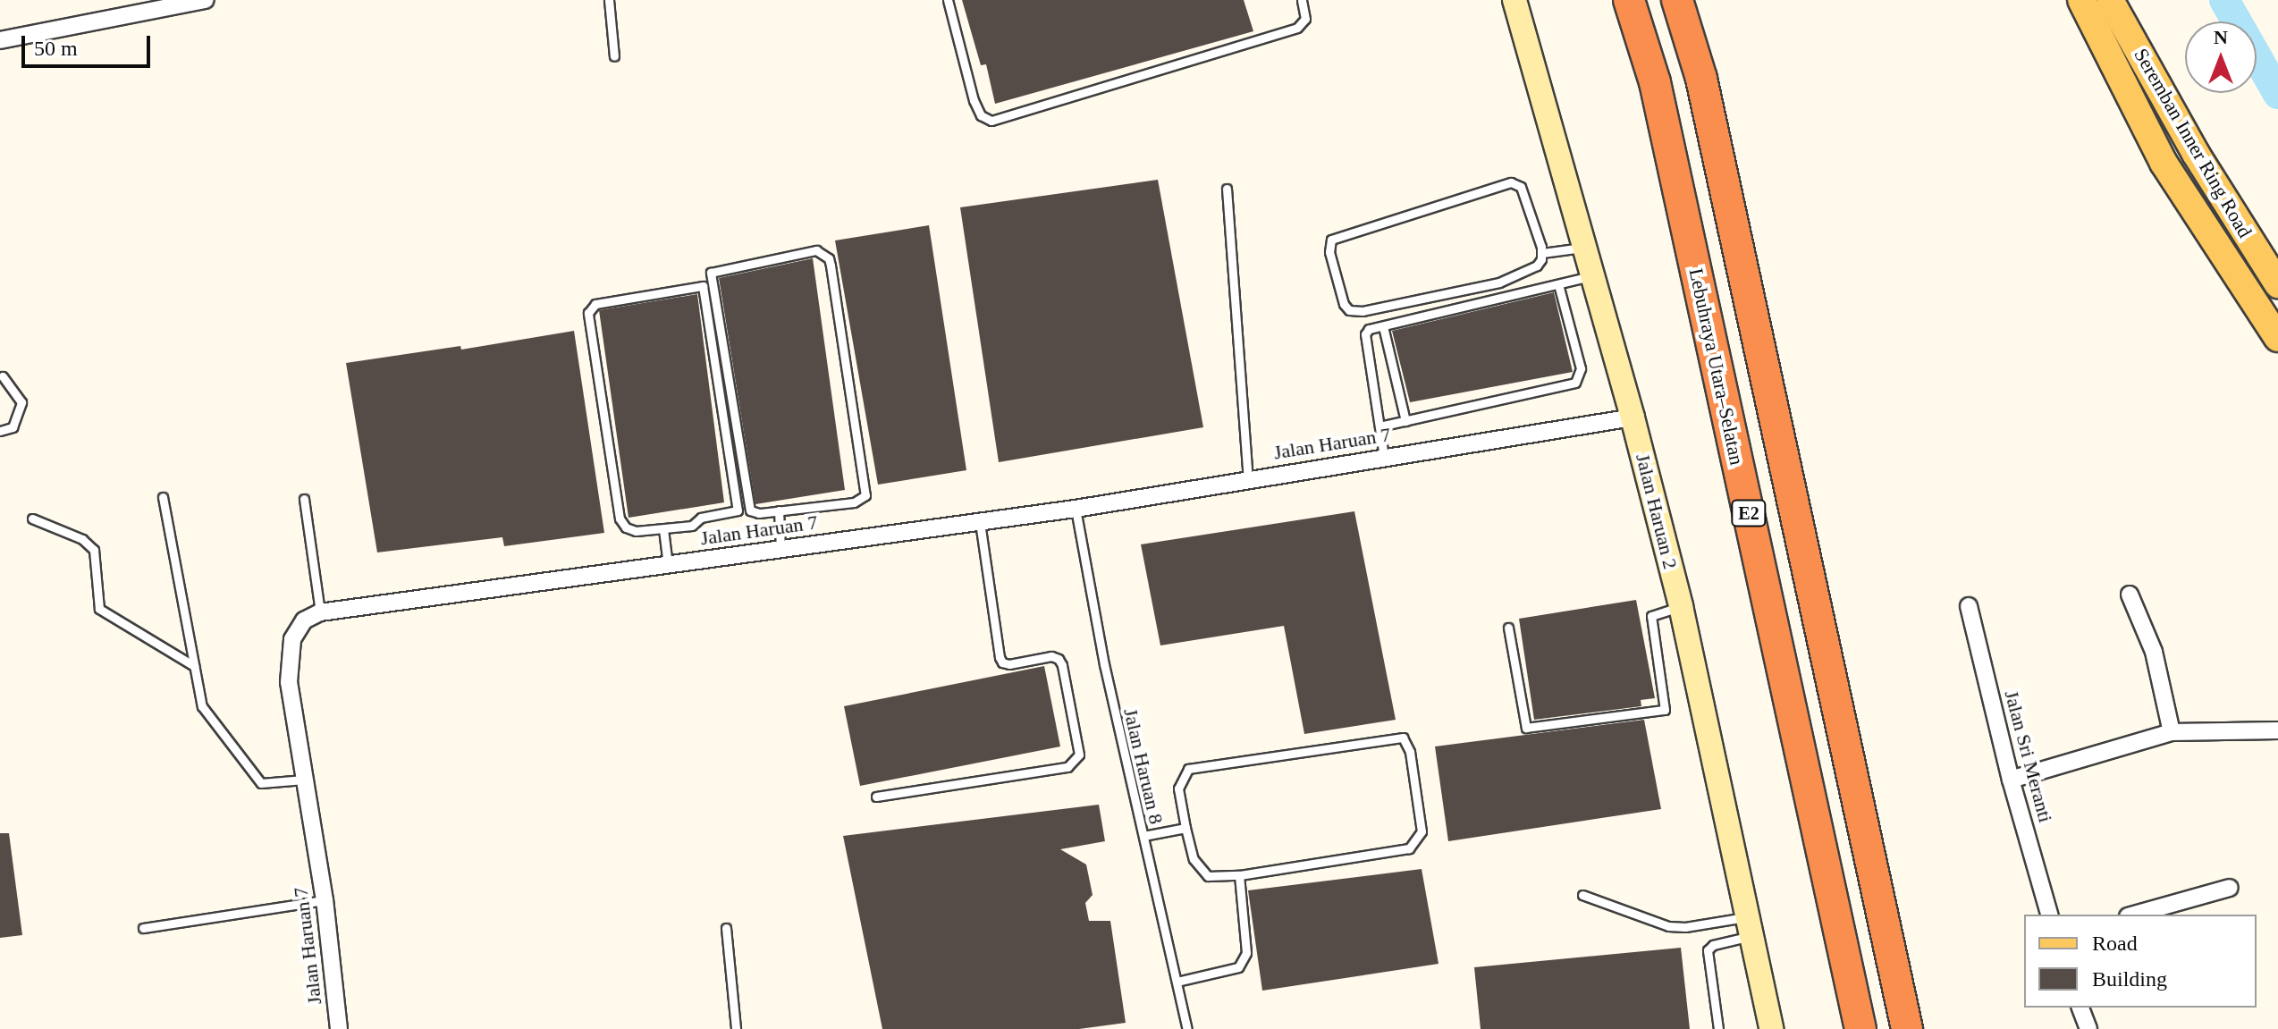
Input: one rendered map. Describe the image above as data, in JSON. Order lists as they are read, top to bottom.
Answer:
{
  "streets": {
    "highway": ["Lebuhraya Utara–Selatan", "E2"],
    "main road": ["Seremban Inner Ring Road", "Jalan Haruan 2"],
    "street": ["Jalan Haruan 7", "Jalan Sri Meranti"],
    "lane": ["Jalan Haruan 8"]
  },
  "crossings": [
    ["Jalan Haruan 7", "Jalan Haruan 2"],
    ["Jalan Haruan 7", "Jalan Haruan 8"]
  ],
  "legend": ["Road", "Building"],
  "scale_bar": "50 m",
  "north": "top"
}
